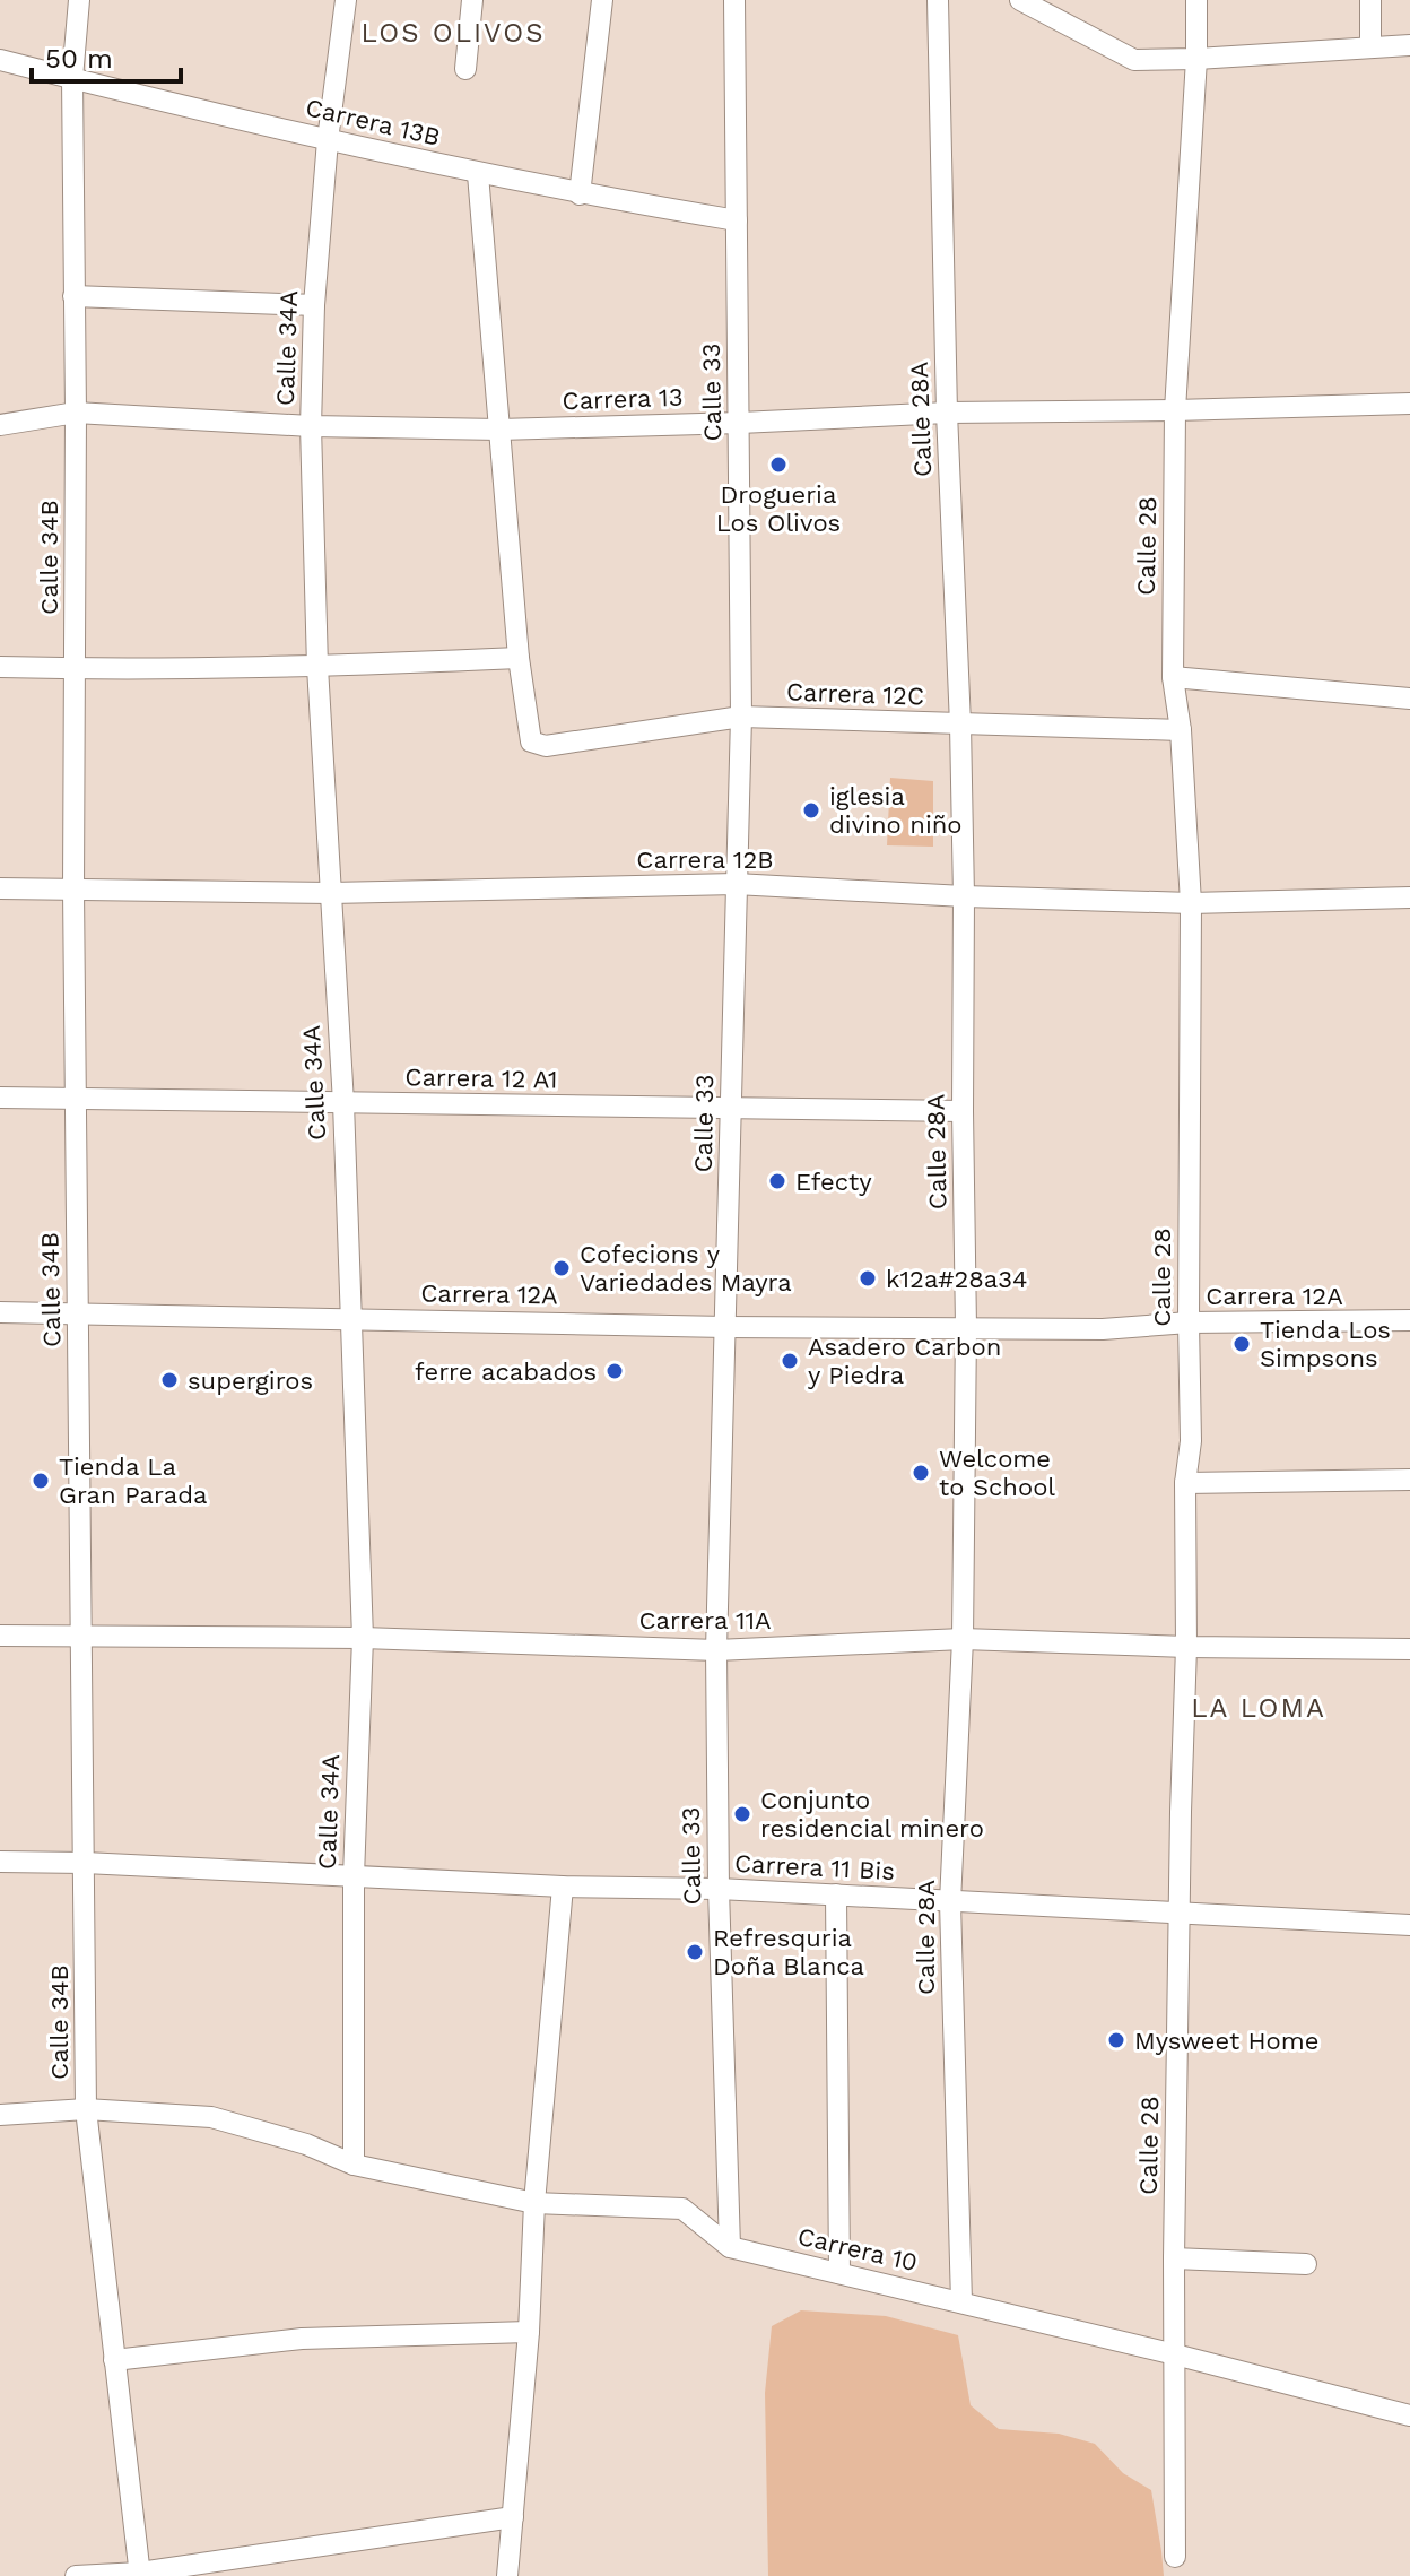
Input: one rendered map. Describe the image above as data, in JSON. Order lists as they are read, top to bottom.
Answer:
{
  "streets": {
    "street": [
      "Carrera 13B",
      "Calle 34A",
      "Calle 33",
      "Carrera 13",
      "Calle 28A",
      "Calle 28",
      "Calle 34B",
      "Carrera 12C",
      "Carrera 12B",
      "Carrera 12 A1",
      "Carrera 12A",
      "Carrera 11A",
      "Carrera 11 Bis",
      "Carrera 10"
    ]
  },
  "crossings": [
    ["Carrera 13B", "Calle 34A"],
    ["Carrera 13B", "Calle 33"],
    ["Carrera 13B", "Calle 34B"],
    ["Calle 34A", "Carrera 13"],
    ["Calle 34A", "Carrera 12B"],
    ["Calle 34A", "Carrera 12 A1"],
    ["Calle 34A", "Carrera 12A"],
    ["Calle 34A", "Carrera 11A"],
    ["Calle 34A", "Carrera 11 Bis"],
    ["Calle 34A", "Carrera 10"],
    ["Calle 33", "Carrera 13"],
    ["Calle 33", "Carrera 12C"],
    ["Calle 33", "Carrera 12B"],
    ["Calle 33", "Carrera 12 A1"],
    ["Calle 33", "Carrera 12A"],
    ["Calle 33", "Carrera 11A"],
    ["Calle 33", "Carrera 11 Bis"],
    ["Calle 33", "Carrera 10"],
    ["Carrera 13", "Calle 28A"],
    ["Carrera 13", "Calle 28"],
    ["Carrera 13", "Calle 34B"],
    ["Calle 28A", "Carrera 12C"],
    ["Calle 28A", "Carrera 12B"],
    ["Calle 28A", "Carrera 12 A1"],
    ["Calle 28A", "Carrera 12A"],
    ["Calle 28A", "Carrera 11A"],
    ["Calle 28A", "Carrera 11 Bis"],
    ["Calle 28A", "Carrera 10"],
    ["Calle 28", "Carrera 12C"],
    ["Calle 28", "Carrera 12B"],
    ["Calle 28", "Carrera 12A"],
    ["Calle 28", "Carrera 11A"],
    ["Calle 28", "Carrera 11 Bis"],
    ["Calle 28", "Carrera 10"],
    ["Calle 34B", "Carrera 12B"],
    ["Calle 34B", "Carrera 12 A1"],
    ["Calle 34B", "Carrera 12A"],
    ["Calle 34B", "Carrera 11A"],
    ["Calle 34B", "Carrera 11 Bis"],
    ["Calle 34B", "Carrera 10"]
  ],
  "districts": ["LOS OLIVOS", "LA LOMA"],
  "places": [
    "Drogueria Los Olivos",
    "iglesia divino niño",
    "Efecty",
    "Cofecions y Variedades Mayra",
    "k12a#28a34",
    "Tienda Los Simpsons",
    "Asadero Carbon y Piedra",
    "ferre acabados",
    "supergiros",
    "Welcome to School",
    "Tienda La Gran Parada",
    "Conjunto residencial minero",
    "Refresquria Doña Blanca",
    "Mysweet Home"
  ],
  "scale_bar": "50 m"
}
